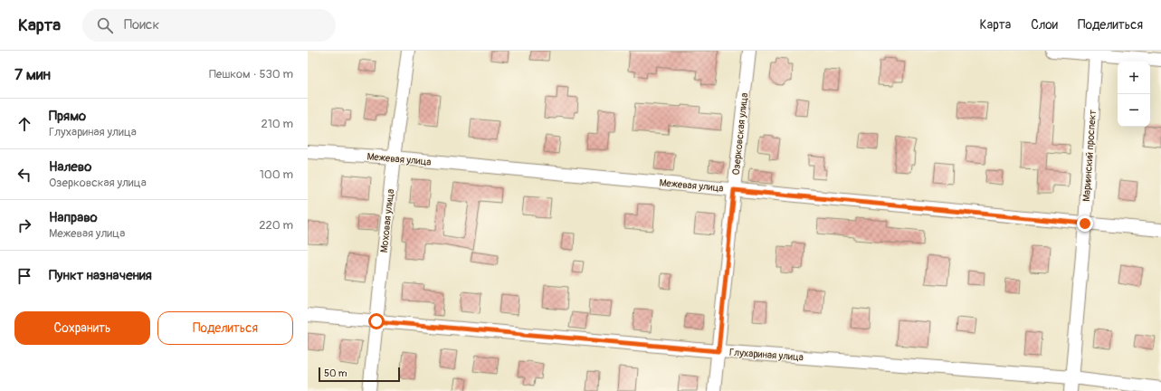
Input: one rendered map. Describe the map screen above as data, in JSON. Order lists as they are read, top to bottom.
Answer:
{
  "streets": {
    "street": [
      "Озерковская улица",
      "Мариинский проспект",
      "Межевая улица",
      "Моховая улица",
      "Глухариная улица"
    ]
  },
  "crossings": [
    ["Озерковская улица", "Межевая улица"],
    ["Озерковская улица", "Глухариная улица"],
    ["Мариинский проспект", "Межевая улица"],
    ["Мариинский проспект", "Глухариная улица"],
    ["Межевая улица", "Моховая улица"],
    ["Моховая улица", "Глухариная улица"]
  ],
  "scale_bar": "50 m",
  "page": {
    "header": "Карта",
    "search": "Поиск",
    "nav": ["Карта", "Слои", "Поделиться"],
    "heading": ["7 мин", "Пешком · 530 m"],
    "map_buttons": ["+", "−"],
    "list": [
      ["Прямо", "Глухариная улица", "210 m"],
      ["Налево", "Озерковская улица", "100 m"],
      ["Направо", "Межевая улица", "220 m"],
      "Пункт назначения"
    ],
    "buttons": ["Сохранить", "Поделиться"],
    "scale": "50 m"
  }
}
